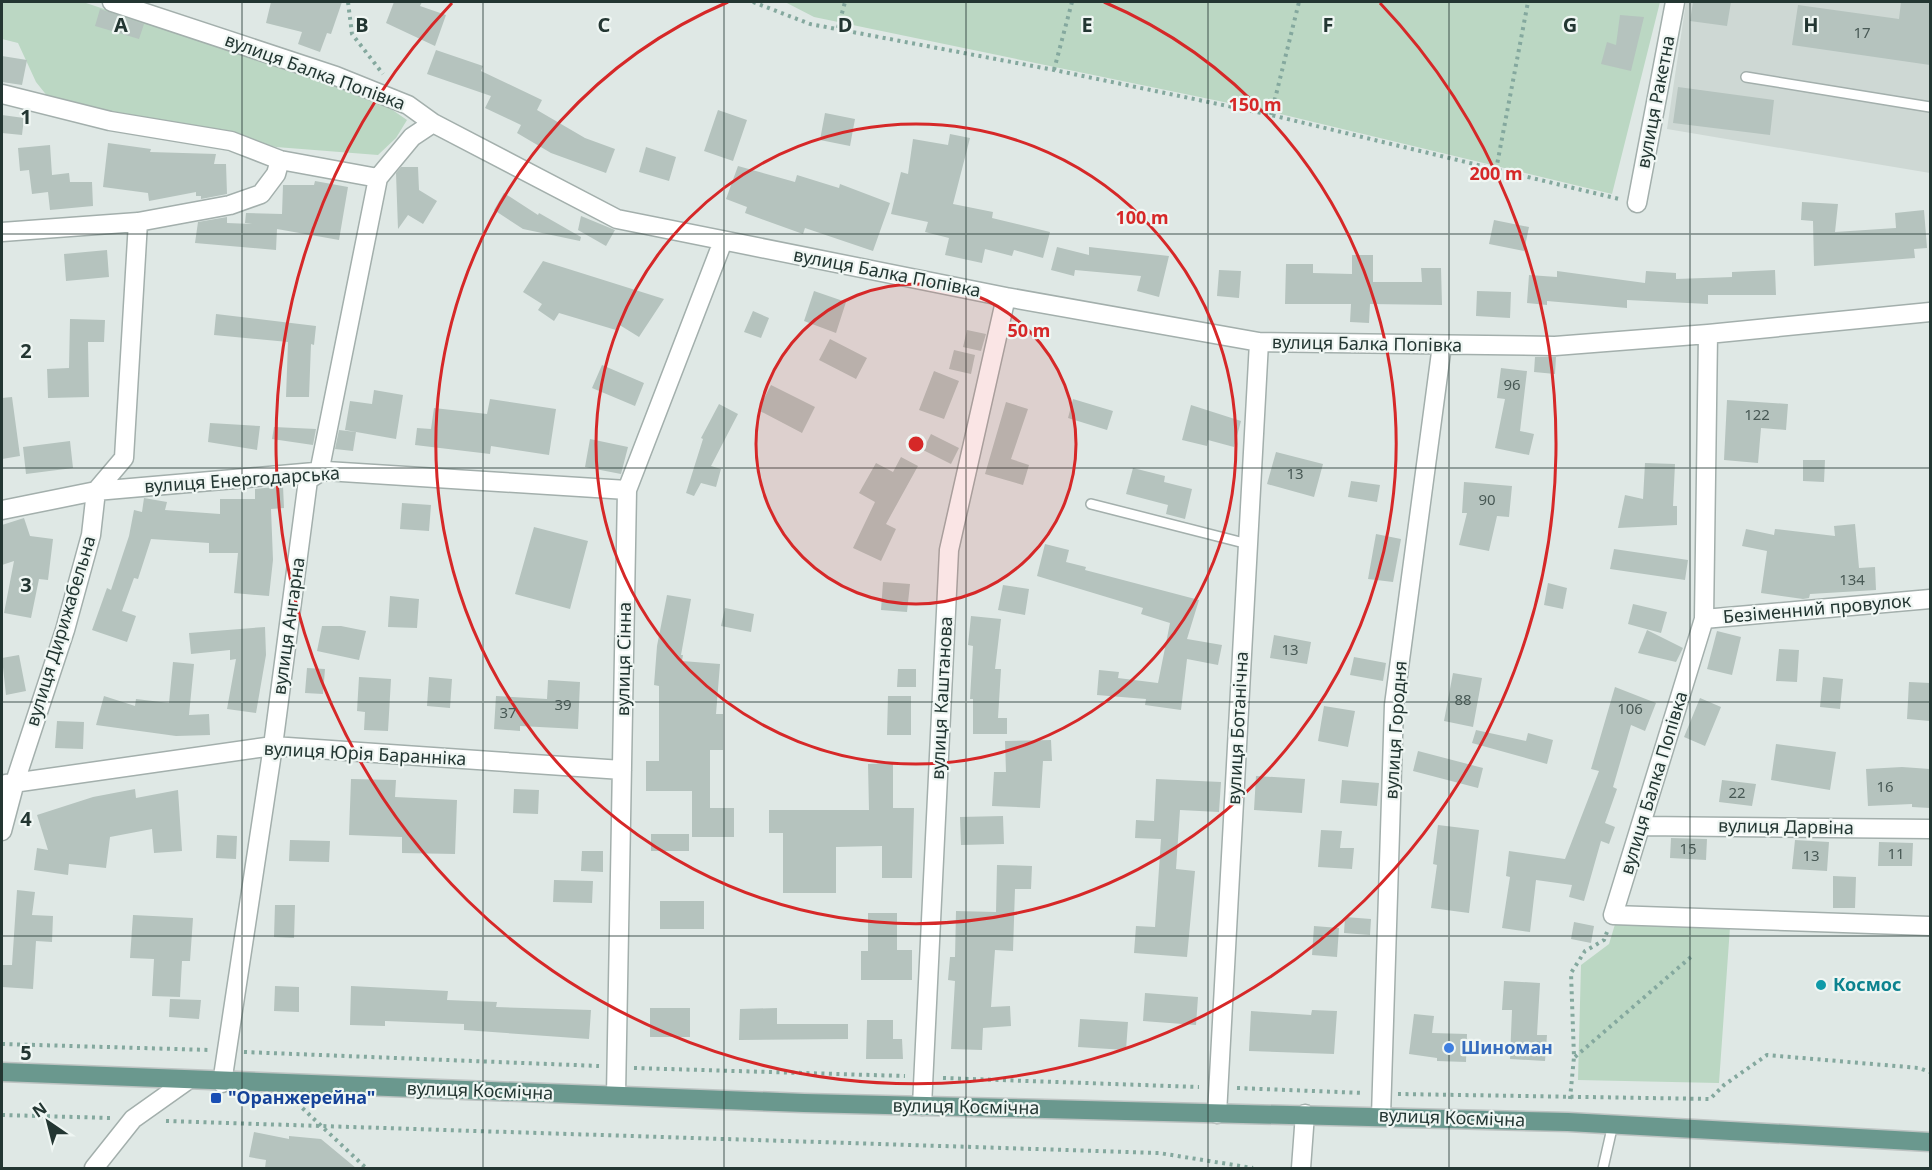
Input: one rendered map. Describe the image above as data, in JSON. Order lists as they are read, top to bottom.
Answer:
{
  "streets": {
    "main road": ["вулиця Космічна"],
    "street": [
      "вулиця Балка Попівка",
      "вулиця Ракетна",
      "вулиця Енергодарська",
      "Безіменний провулок",
      "вулиця Ангарна",
      "вулиця Дирижабельна",
      "вулиця Сінна",
      "вулиця Каштанова",
      "вулиця Ботанічна",
      "вулиця Городня",
      "вулиця Юрія Баранніка",
      "вулиця Дарвіна"
    ]
  },
  "crossings": [
    ["вулиця Балка Попівка", "Безіменний провулок"],
    ["вулиця Балка Попівка", "вулиця Сінна"],
    ["вулиця Балка Попівка", "вулиця Каштанова"],
    ["вулиця Балка Попівка", "вулиця Ботанічна"],
    ["вулиця Балка Попівка", "вулиця Городня"],
    ["вулиця Балка Попівка", "вулиця Дарвіна"],
    ["вулиця Енергодарська", "вулиця Ангарна"],
    ["вулиця Енергодарська", "вулиця Дирижабельна"],
    ["вулиця Енергодарська", "вулиця Сінна"],
    ["вулиця Ангарна", "вулиця Юрія Баранніка"],
    ["вулиця Ангарна", "вулиця Космічна"],
    ["вулиця Дирижабельна", "вулиця Юрія Баранніка"],
    ["вулиця Сінна", "вулиця Юрія Баранніка"],
    ["вулиця Сінна", "вулиця Космічна"],
    ["вулиця Каштанова", "вулиця Космічна"],
    ["вулиця Ботанічна", "вулиця Космічна"],
    ["вулиця Городня", "вулиця Космічна"]
  ],
  "places": {
    "other": ["Космос", "Шиноман"],
    "transit": ["\"Оранжерейна\""]
  },
  "house_numbers": [
    "17",
    "96",
    "122",
    "13",
    "90",
    "134",
    "13",
    "88",
    "39",
    "106",
    "37",
    "16",
    "22",
    "15",
    "11",
    "13"
  ],
  "north": "top left",
  "grid": {
    "columns": [
      "A",
      "B",
      "C",
      "D",
      "E",
      "F",
      "G",
      "H"
    ],
    "rows": [
      "1",
      "2",
      "3",
      "4",
      "5"
    ]
  },
  "rings": [
    "150 m",
    "200 m",
    "100 m",
    "50 m"
  ]
}
